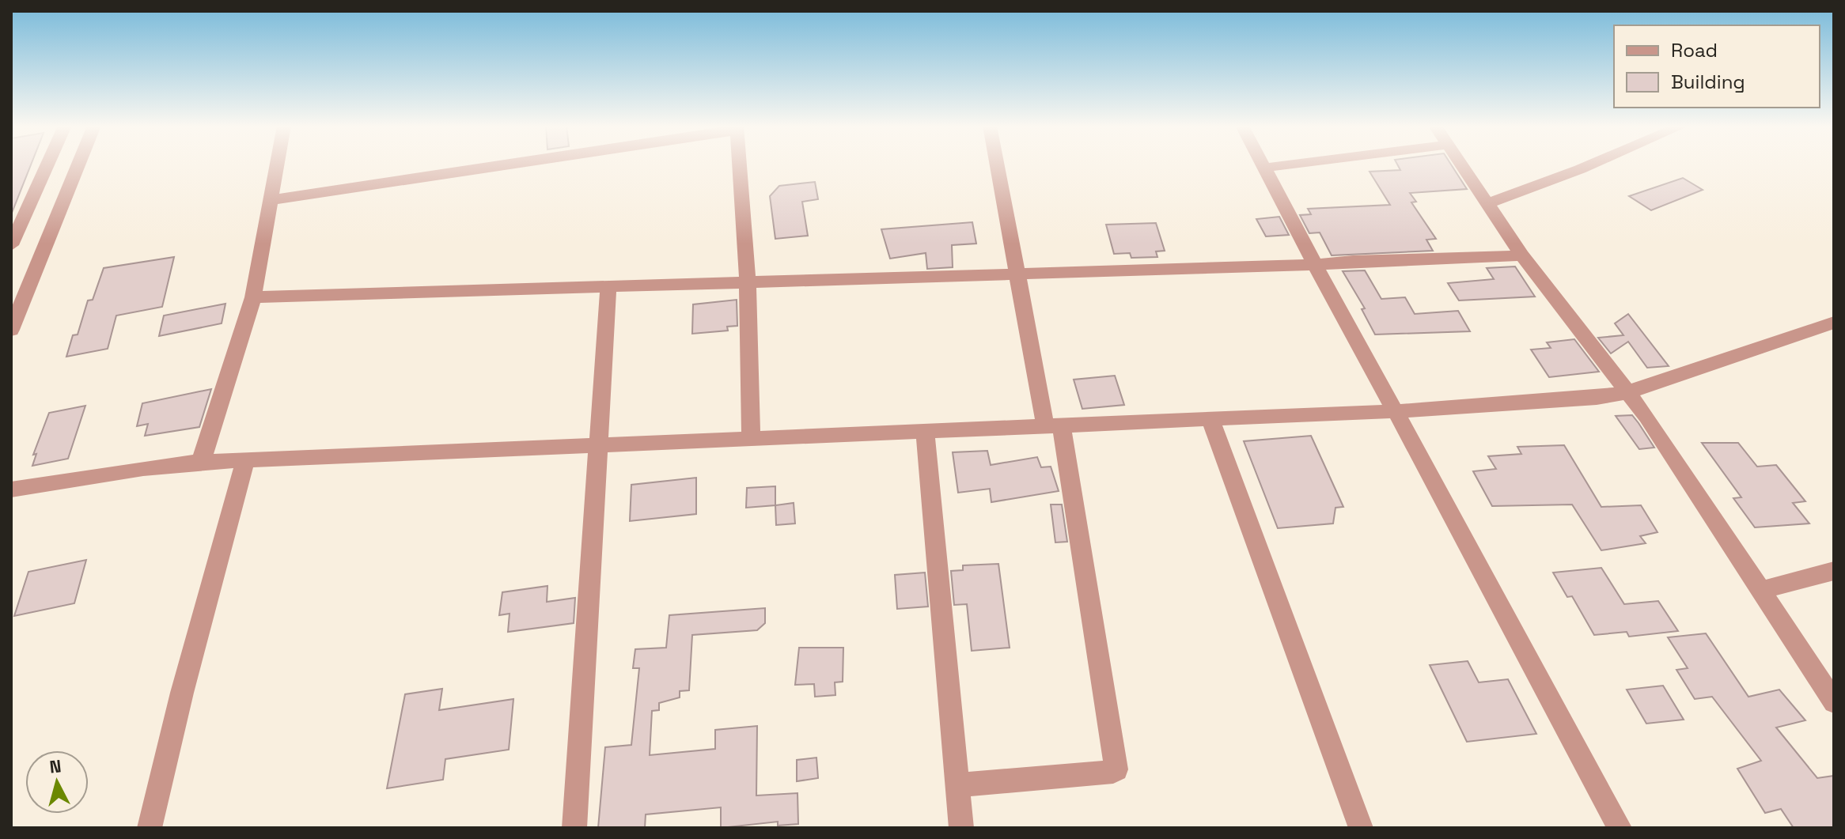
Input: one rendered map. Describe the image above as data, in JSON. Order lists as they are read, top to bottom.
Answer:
{
  "legend": ["Road", "Building"],
  "north": "top"
}
